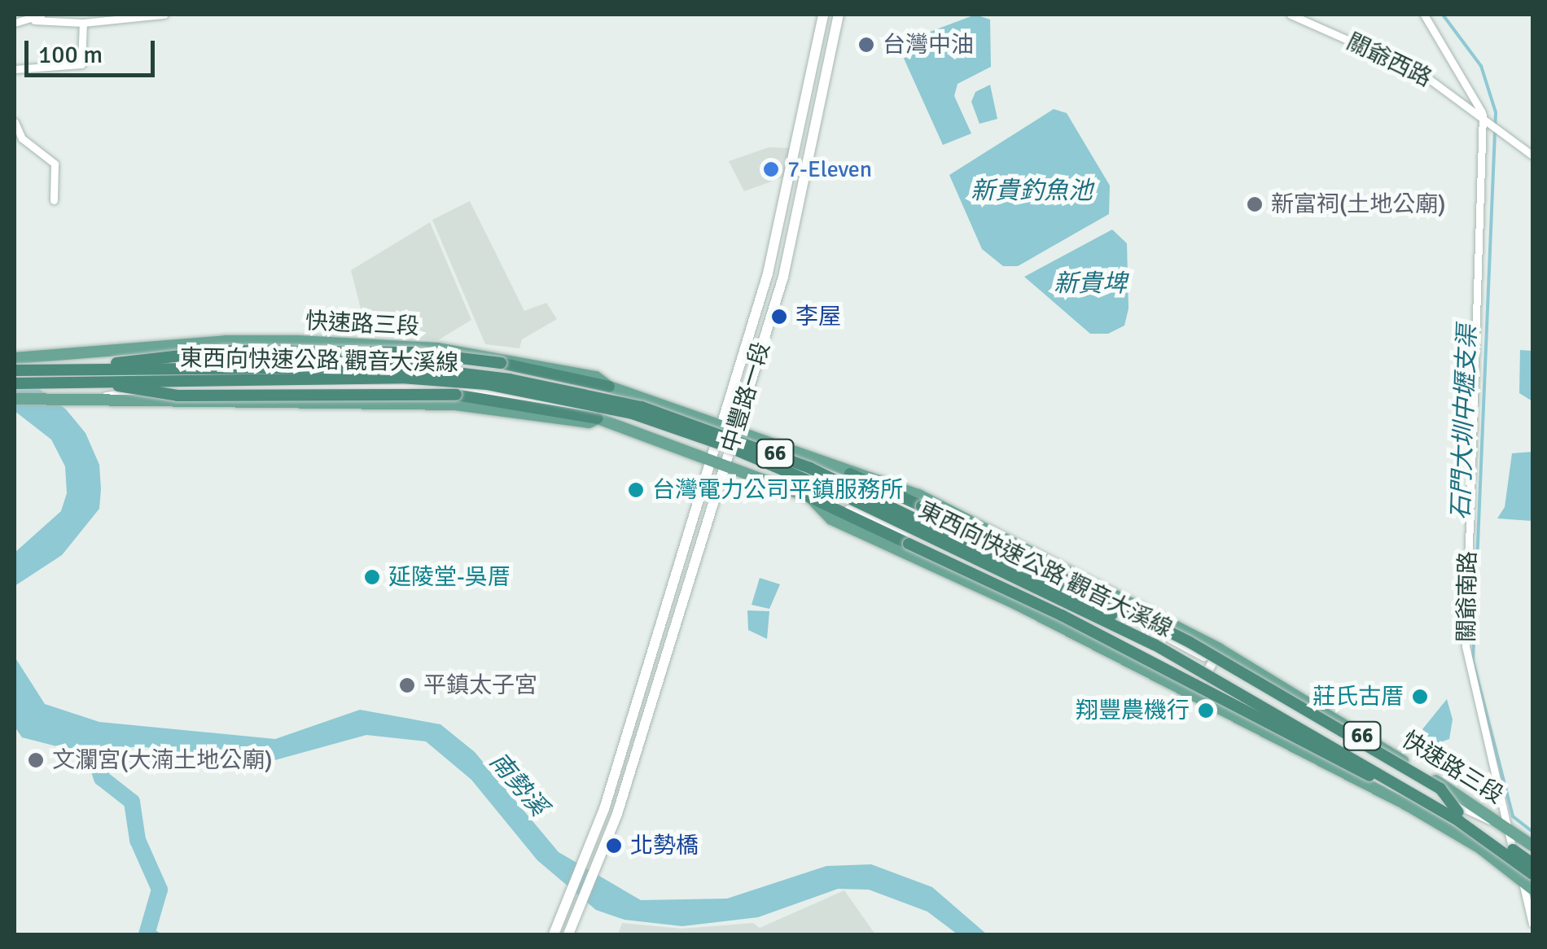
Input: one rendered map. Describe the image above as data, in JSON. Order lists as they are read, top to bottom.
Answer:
{
  "streets": {
    "highway": ["東西向快速公路 觀音大溪線", "66"],
    "main road": ["快速路三段", "中豐路一段"],
    "street": ["關爺西路", "關爺南路"]
  },
  "crossings": [
    ["關爺西路", "關爺南路"],
    ["快速路三段", "中豐路一段"],
    ["快速路三段", "66"],
    ["快速路三段", "關爺南路"],
    ["東西向快速公路 觀音大溪線", "66"],
    ["東西向快速公路 觀音大溪線", "關爺南路"],
    ["中豐路一段", "66"],
    ["66", "關爺南路"]
  ],
  "water": [
    "新貴釣魚池",
    "新貴埤",
    "石門大圳中壢支渠",
    "南勢溪"
  ],
  "places": [
    "台灣中油",
    "7-Eleven",
    "新富祠(土地公廟)",
    "李屋",
    "台灣電力公司平鎮服務所",
    "延陵堂-吳厝",
    "平鎮太子宮",
    "莊氏古厝",
    "翔豐農機行",
    "文瀾宮(大湳土地公廟)",
    "北勢橋"
  ],
  "scale_bar": "100 m"
}
